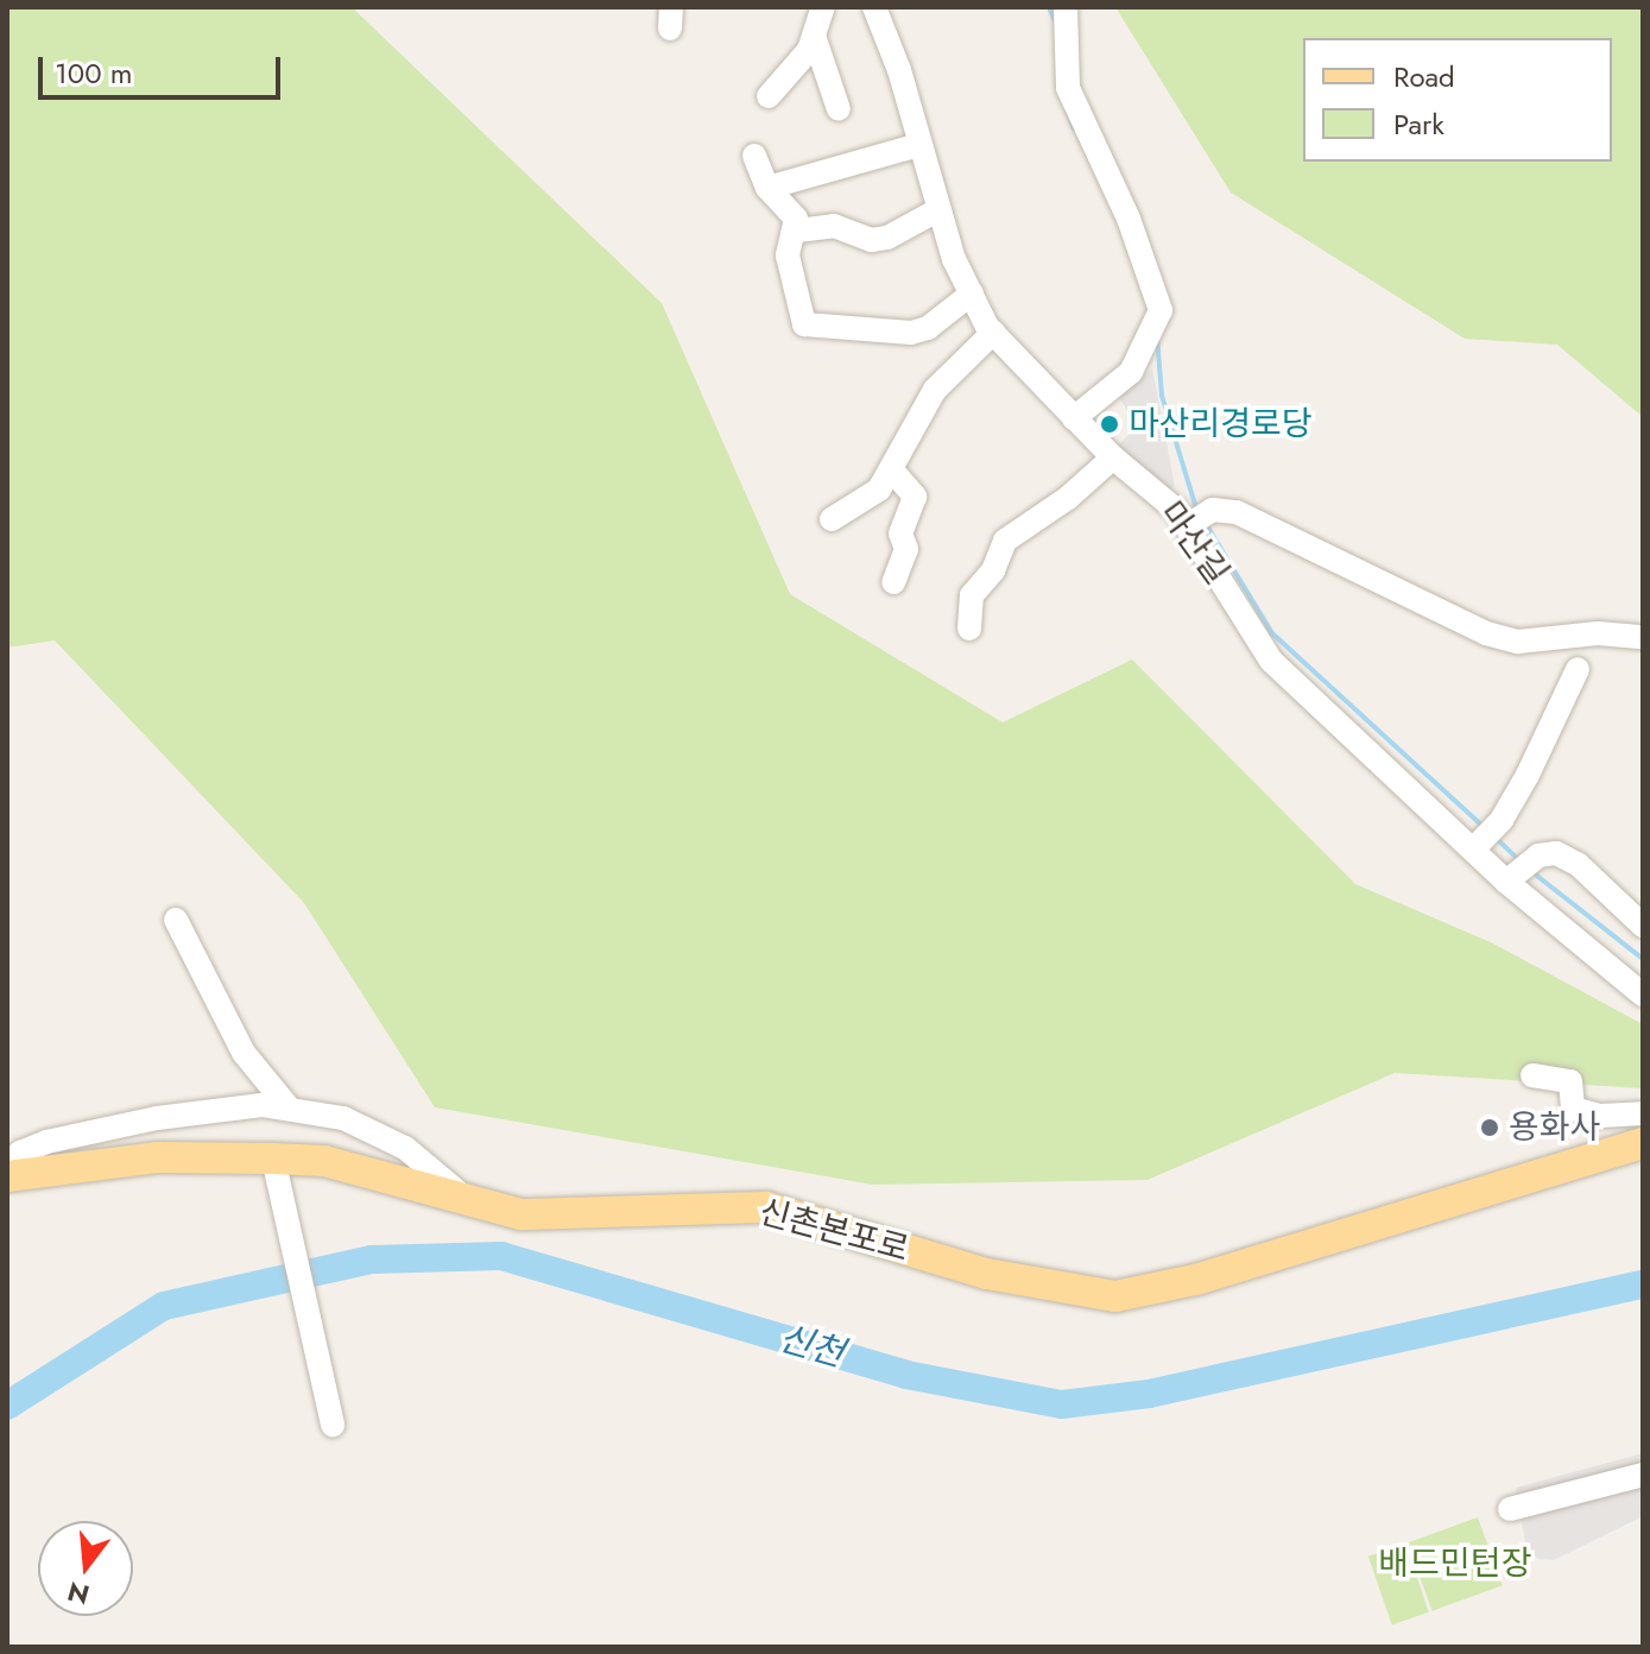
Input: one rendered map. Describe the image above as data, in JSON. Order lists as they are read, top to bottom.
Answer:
{
  "streets": {
    "main road": ["신촌본포로"],
    "street": ["마산길"]
  },
  "water": ["신천"],
  "parks": ["배드민턴장"],
  "places": ["마산리경로당", "용화사"],
  "legend": ["Road", "Park"],
  "scale_bar": "100 m",
  "north": "bottom"
}
